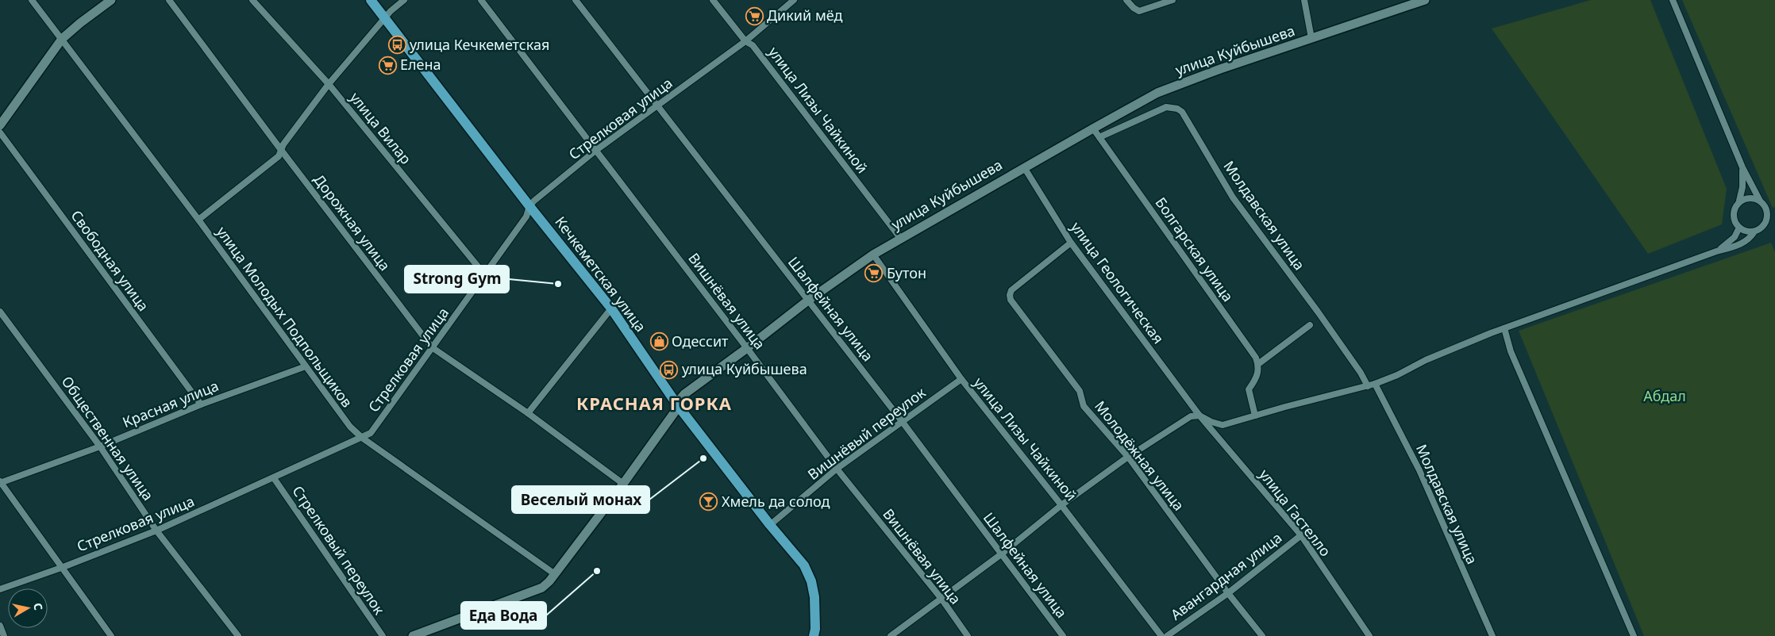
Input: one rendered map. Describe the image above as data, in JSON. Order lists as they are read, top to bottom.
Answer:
{
  "streets": {
    "main road": ["улица Куйбышева", "Кечкеметская улица"],
    "street": [
      "улица Лизы Чайкиной",
      "Стрелковая улица",
      "улица Вилар",
      "Молдавская улица",
      "Дорожная улица",
      "Болгарская улица",
      "Свободная улица",
      "улица Геологическая",
      "Вишнёвая улица",
      "Шалфейная улица",
      "улица Молодых Подпольщиков",
      "Красная улица",
      "Вишнёвый переулок",
      "Общественная улица",
      "Молодёжная улица",
      "улица Гастелло",
      "Стрелковый переулок",
      "Авангардная улица"
    ]
  },
  "crossings": [
    ["улица Куйбышева", "улица Лизы Чайкиной"],
    ["улица Куйбышева", "Дорожная улица"],
    ["улица Куйбышева", "Болгарская улица"],
    ["улица Куйбышева", "Кечкеметская улица"],
    ["улица Куйбышева", "улица Геологическая"],
    ["улица Куйбышева", "Вишнёвая улица"],
    ["улица Куйбышева", "Шалфейная улица"],
    ["улица Куйбышева", "улица Молодых Подпольщиков"],
    ["улица Лизы Чайкиной", "Стрелковая улица"],
    ["улица Лизы Чайкиной", "Вишнёвый переулок"],
    ["Стрелковая улица", "улица Вилар"],
    ["Стрелковая улица", "Дорожная улица"],
    ["Стрелковая улица", "Кечкеметская улица"],
    ["Стрелковая улица", "Вишнёвая улица"],
    ["Стрелковая улица", "Шалфейная улица"],
    ["Стрелковая улица", "улица Молодых Подпольщиков"],
    ["Стрелковая улица", "Общественная улица"],
    ["Стрелковая улица", "Стрелковый переулок"],
    ["Молдавская улица", "Болгарская улица"],
    ["Свободная улица", "Красная улица"],
    ["Кечкеметская улица", "Вишнёвый переулок"],
    ["улица Геологическая", "Молодёжная улица"],
    ["улица Геологическая", "улица Гастелло"],
    ["Вишнёвая улица", "Вишнёвый переулок"],
    ["Шалфейная улица", "Вишнёвый переулок"],
    ["улица Молодых Подпольщиков", "Красная улица"],
    ["Красная улица", "Общественная улица"],
    ["Молодёжная улица", "Авангардная улица"],
    ["улица Гастелло", "Авангардная улица"]
  ],
  "districts": ["КРАСНАЯ ГОРКА"],
  "parks": ["Абдал"],
  "places": {
    "supermarket": ["Дикий мёд", "Елена", "Бутон"],
    "bus stop": ["улица Кечкеметская", "улица Куйбышева"],
    "other": ["Strong Gym", "Веселый монах", "Еда Вода"],
    "shop": ["Одессит"],
    "bar": ["Хмель да солод"]
  },
  "north": "right"
}
